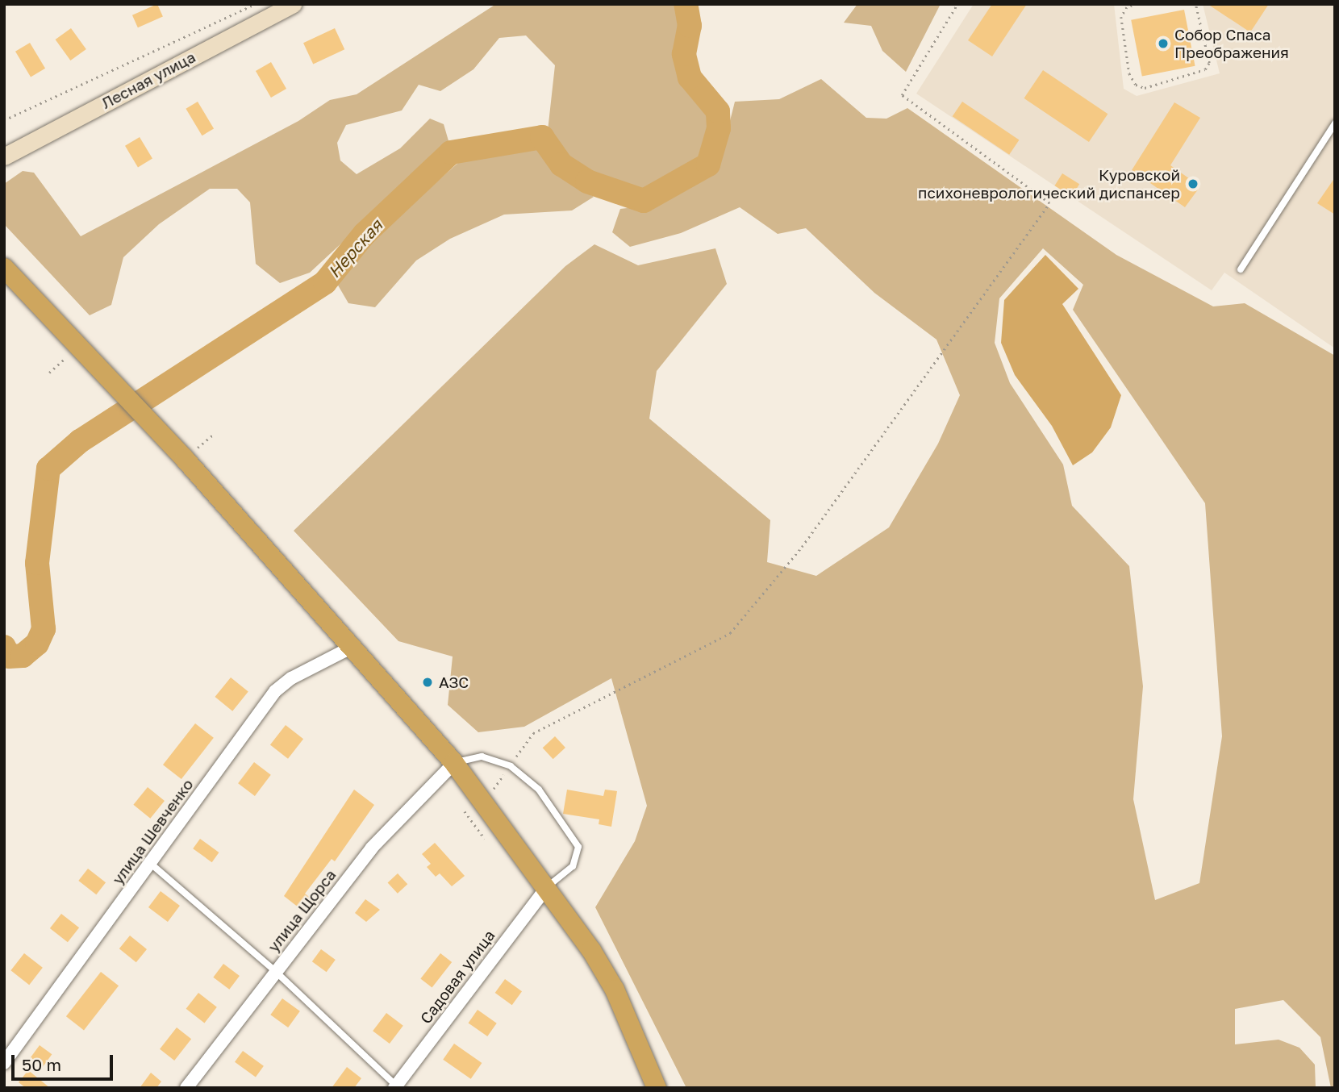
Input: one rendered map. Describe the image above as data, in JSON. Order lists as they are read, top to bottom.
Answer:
{
  "streets": {
    "main road": ["Лесная улица"],
    "street": ["улица Шевченко", "улица Щорса", "Садовая улица"]
  },
  "water": ["Нерская"],
  "places": ["Собор Спаса Преображения", "Куровской психоневрологический диспансер", "АЗС"],
  "scale_bar": "50 m"
}
